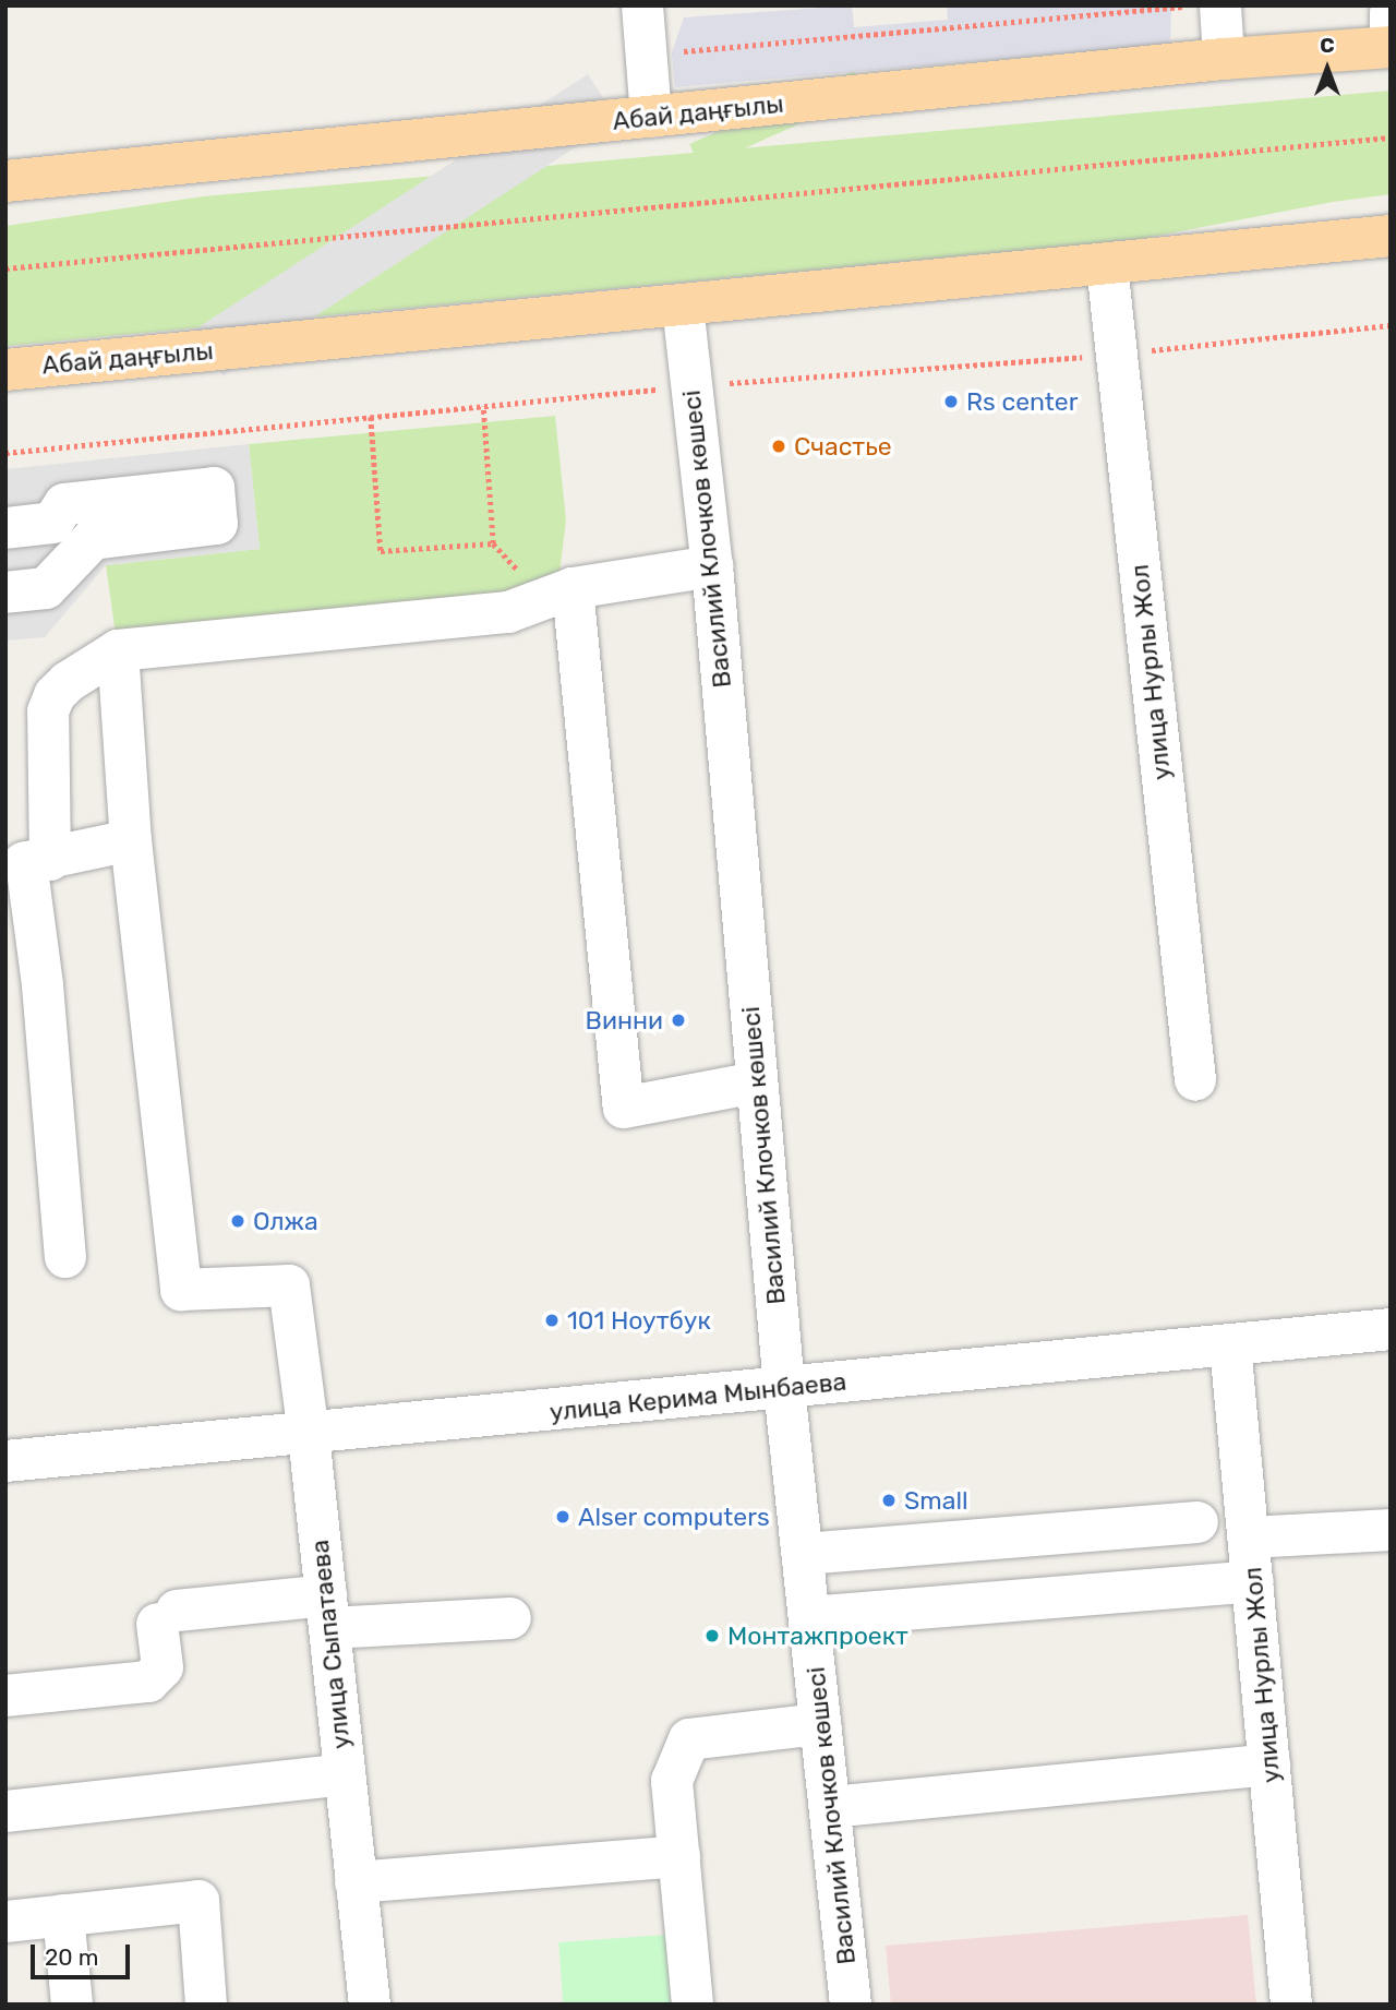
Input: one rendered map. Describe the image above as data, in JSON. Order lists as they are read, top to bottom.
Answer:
{
  "streets": {
    "main road": ["Абай даңғылы"],
    "street": [
      "Василий Клочков көшесі",
      "улица Нурлы Жол",
      "улица Керима Мынбаева",
      "улица Сыпатаева"
    ]
  },
  "crossings": [
    ["Абай даңғылы", "Василий Клочков көшесі"],
    ["Абай даңғылы", "улица Нурлы Жол"],
    ["Василий Клочков көшесі", "улица Керима Мынбаева"],
    ["улица Нурлы Жол", "улица Керима Мынбаева"],
    ["улица Керима Мынбаева", "улица Сыпатаева"]
  ],
  "places": [
    "Rs center",
    "Счастье",
    "Винни",
    "Олжа",
    "101 Ноутбук",
    "Small",
    "Alser computers",
    "Монтажпроект"
  ],
  "scale_bar": "20 m",
  "north": "top"
}
